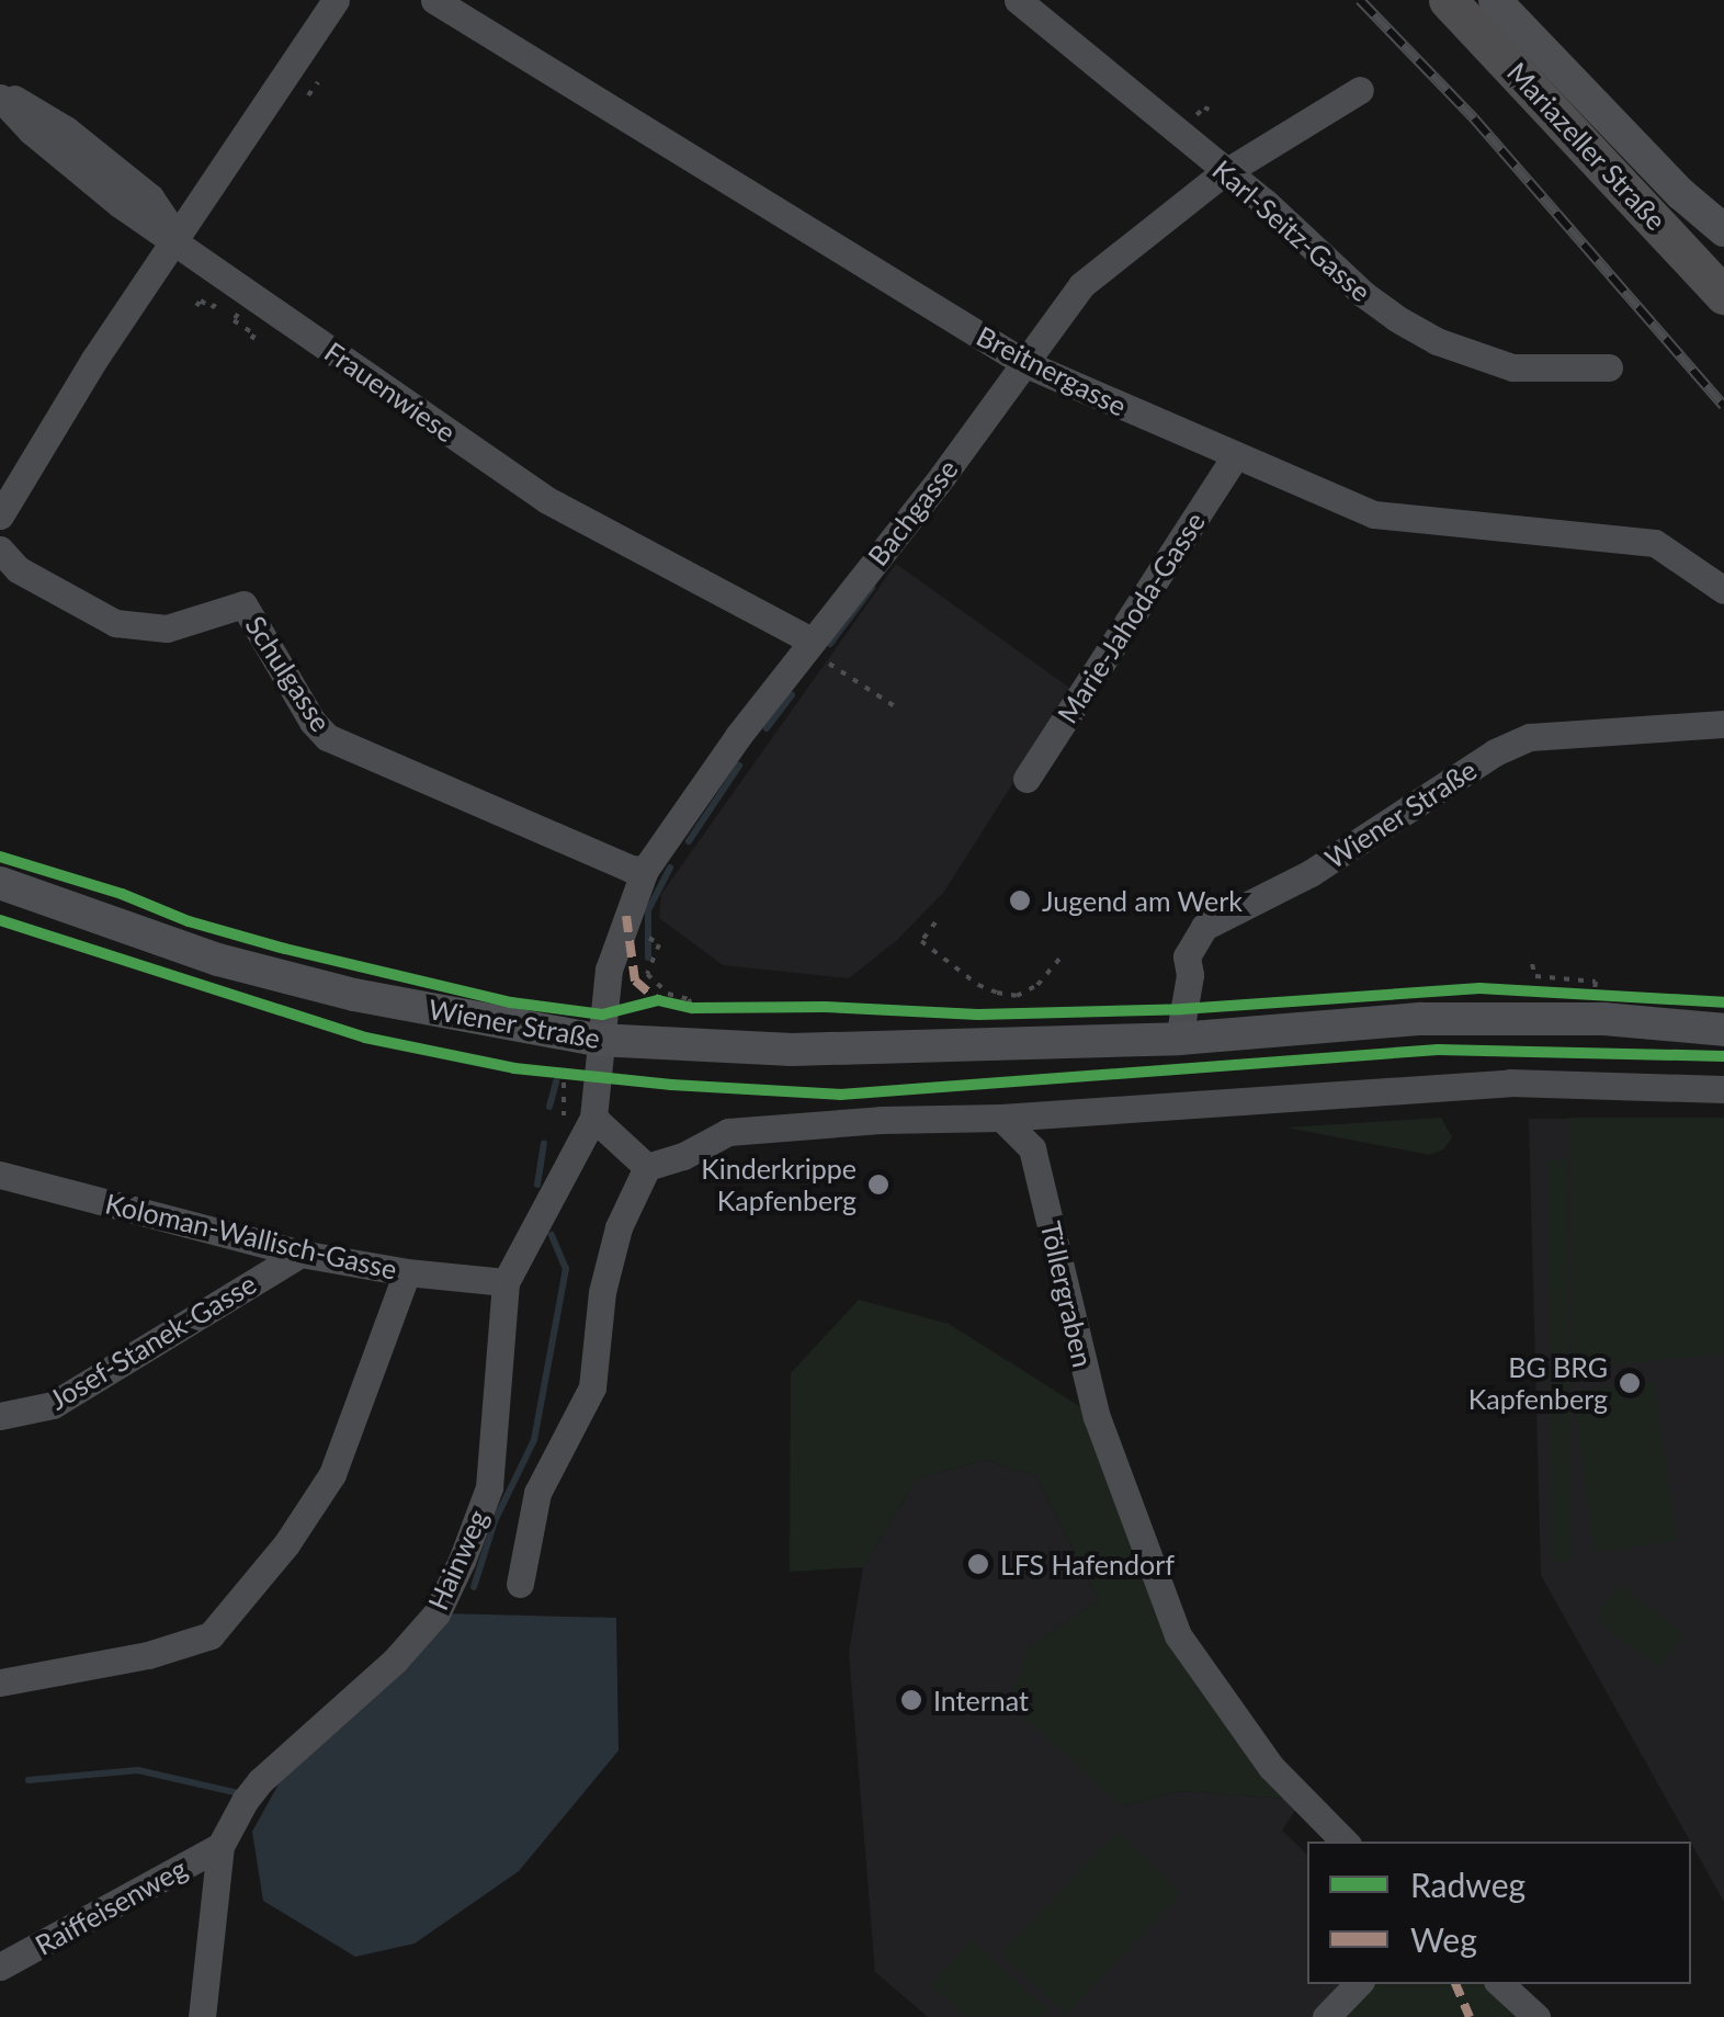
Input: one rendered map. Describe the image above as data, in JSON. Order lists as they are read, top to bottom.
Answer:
{
  "streets": {
    "highway": ["Mariazeller Straße"],
    "main road": ["Wiener Straße"],
    "street": [
      "Karl-Seitz-Gasse",
      "Breitnergasse",
      "Frauenwiese",
      "Bachgasse",
      "Marie-Jahoda-Gasse",
      "Schulgasse",
      "Koloman-Wallisch-Gasse",
      "Töllergraben",
      "Josef-Stanek-Gasse",
      "Hainweg",
      "Raiffeisenweg"
    ]
  },
  "crossings": [
    ["Karl-Seitz-Gasse", "Bachgasse"],
    ["Breitnergasse", "Bachgasse"],
    ["Breitnergasse", "Marie-Jahoda-Gasse"],
    ["Frauenwiese", "Bachgasse"],
    ["Bachgasse", "Schulgasse"],
    ["Bachgasse", "Wiener Straße"],
    ["Bachgasse", "Hainweg"],
    ["Wiener Straße", "Hainweg"],
    ["Koloman-Wallisch-Gasse", "Josef-Stanek-Gasse"],
    ["Koloman-Wallisch-Gasse", "Hainweg"],
    ["Hainweg", "Raiffeisenweg"]
  ],
  "places": [
    "Jugend am Werk",
    "Kinderkrippe Kapfenberg",
    "BG BRG Kapfenberg",
    "LFS Hafendorf",
    "Internat"
  ],
  "legend": ["Radweg", "Weg"]
}
